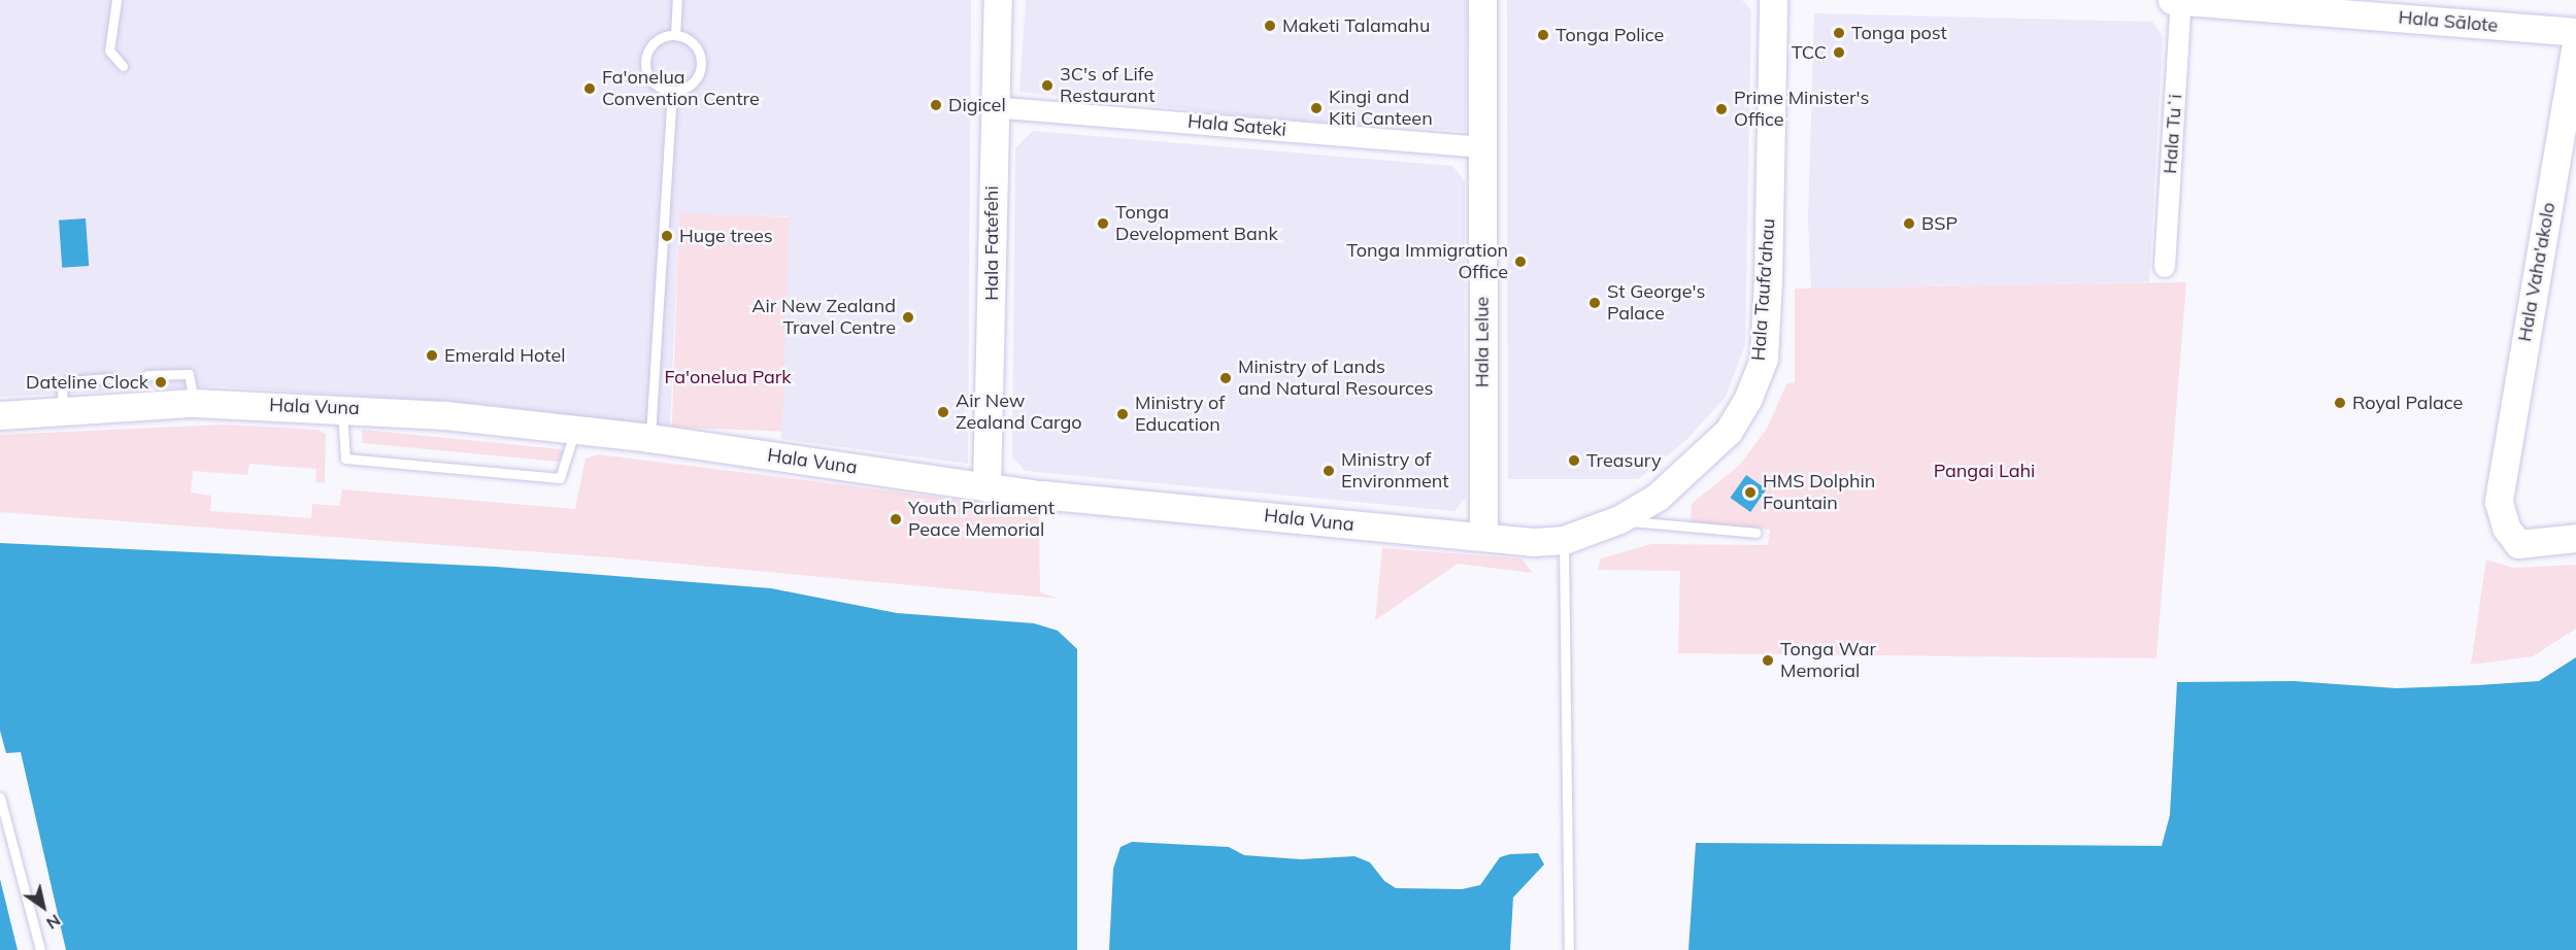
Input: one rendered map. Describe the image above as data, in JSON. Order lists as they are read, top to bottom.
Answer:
{
  "streets": {
    "main road": [
      "Hala Sālote",
      "Hala Fatefehi",
      "Hala Vaha'akolo",
      "Hala Taufa'ahau",
      "Hala Lelue",
      "Hala Vuna"
    ],
    "street": ["Hala Sateki", "Hala Tuʻi"]
  },
  "crossings": [
    ["Hala Sālote", "Hala Tuʻi"],
    ["Hala Sateki", "Hala Fatefehi"],
    ["Hala Sateki", "Hala Lelue"],
    ["Hala Fatefehi", "Hala Vuna"],
    ["Hala Taufa'ahau", "Hala Vuna"],
    ["Hala Lelue", "Hala Vuna"]
  ],
  "parks": ["Fa'onelua Park", "Pangai Lahi"],
  "places": [
    "Maketi Talamahu",
    "Tonga post",
    "Tonga Police",
    "TCC",
    "3C's of Life Restaurant",
    "Fa'onelua Convention Centre",
    "Digicel",
    "Kingi and Kiti Canteen",
    "Prime Minister's Office",
    "Tonga Development Bank",
    "BSP",
    "Huge trees",
    "Tonga Immigration Office",
    "St George's Palace",
    "Air New Zealand Travel Centre",
    "Emerald Hotel",
    "Ministry of Lands and Natural Resources",
    "Dateline Clock",
    "Royal Palace",
    "Air New Zealand Cargo",
    "Ministry of Education",
    "Treasury",
    "Ministry of Environment",
    "HMS Dolphin Fountain",
    "Youth Parliament Peace Memorial",
    "Tonga War Memorial"
  ],
  "north": "bottom right"
}
